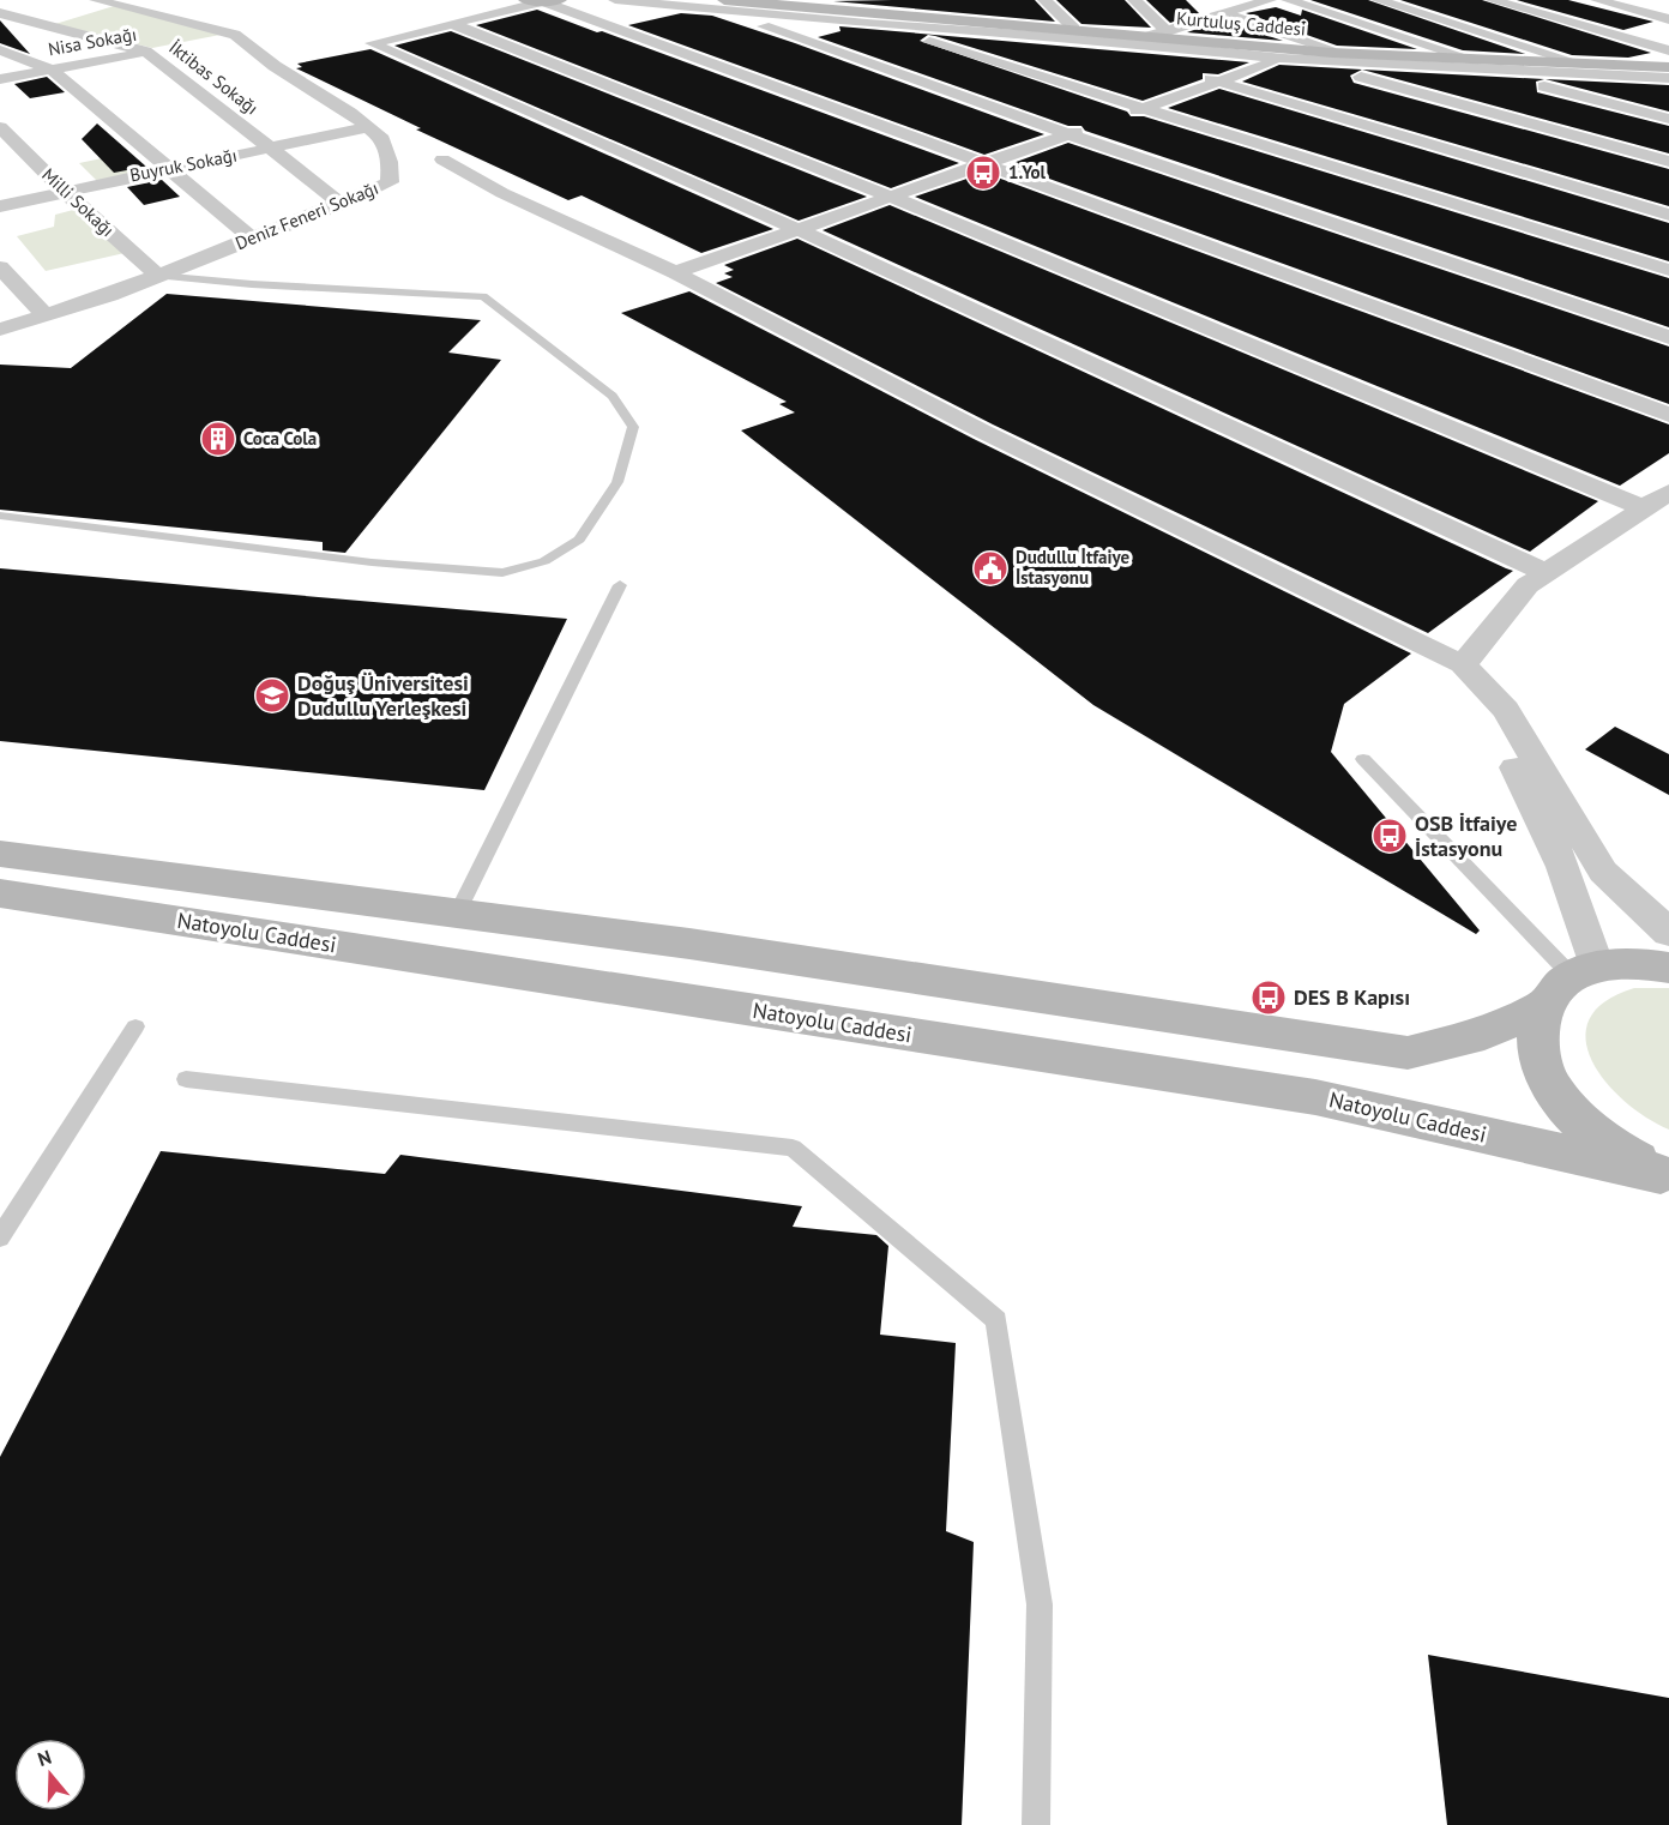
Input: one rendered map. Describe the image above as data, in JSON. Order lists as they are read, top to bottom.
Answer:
{
  "streets": {
    "main road": ["Kurtuluş Caddesi", "Natoyolu Caddesi"],
    "street": [
      "Nisa Sokağı",
      "İktibas Sokağı",
      "Buyruk Sokağı",
      "Milli Sokağı",
      "Deniz Feneri Sokağı"
    ]
  },
  "crossings": [
    ["Nisa Sokağı", "İktibas Sokağı"],
    ["İktibas Sokağı", "Buyruk Sokağı"],
    ["İktibas Sokağı", "Deniz Feneri Sokağı"],
    ["Buyruk Sokağı", "Milli Sokağı"],
    ["Buyruk Sokağı", "Deniz Feneri Sokağı"],
    ["Milli Sokağı", "Deniz Feneri Sokağı"]
  ],
  "places": {
    "bus stop": ["1.Yol", "OSB İtfaiye İstasyonu", "DES B Kapısı"],
    "building": ["Coca Cola"],
    "public building": ["Dudullu İtfaiye İstasyonu"],
    "school or university": ["Doğuş Üniversitesi Dudullu Yerleşkesi"]
  },
  "north": "top"
}
